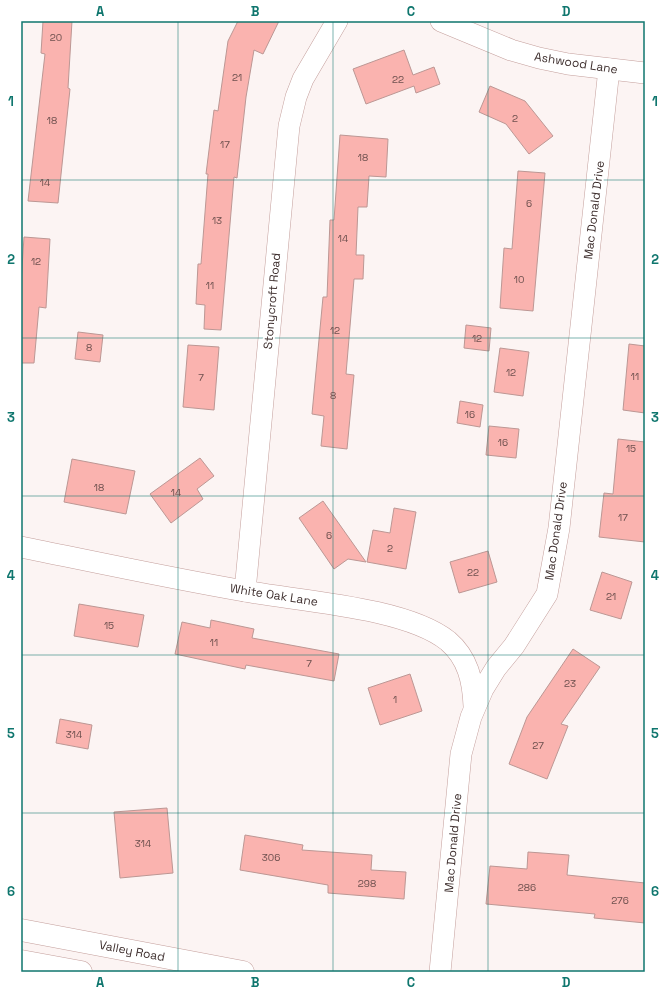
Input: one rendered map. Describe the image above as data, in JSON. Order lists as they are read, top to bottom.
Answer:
{
  "streets": {
    "main road": ["Valley Road"],
    "street": [
      "Ashwood Lane",
      "Mac Donald Drive",
      "Stonycroft Road",
      "White Oak Lane"
    ]
  },
  "crossings": [
    ["Ashwood Lane", "Mac Donald Drive"],
    ["Mac Donald Drive", "White Oak Lane"],
    ["Stonycroft Road", "White Oak Lane"]
  ],
  "house_numbers": [
    "20",
    "21",
    "22",
    "2",
    "18",
    "17",
    "18",
    "14",
    "6",
    "13",
    "14",
    "12",
    "10",
    "11",
    "12",
    "12",
    "8",
    "12",
    "11",
    "7",
    "8",
    "16",
    "16",
    "15",
    "18",
    "14",
    "17",
    "6",
    "2",
    "22",
    "21",
    "15",
    "11",
    "7",
    "23",
    "1",
    "314",
    "27",
    "314",
    "306",
    "298",
    "286",
    "276"
  ],
  "grid": {
    "columns": [
      "A",
      "B",
      "C",
      "D"
    ],
    "rows": [
      "1",
      "2",
      "3",
      "4",
      "5",
      "6"
    ]
  }
}
